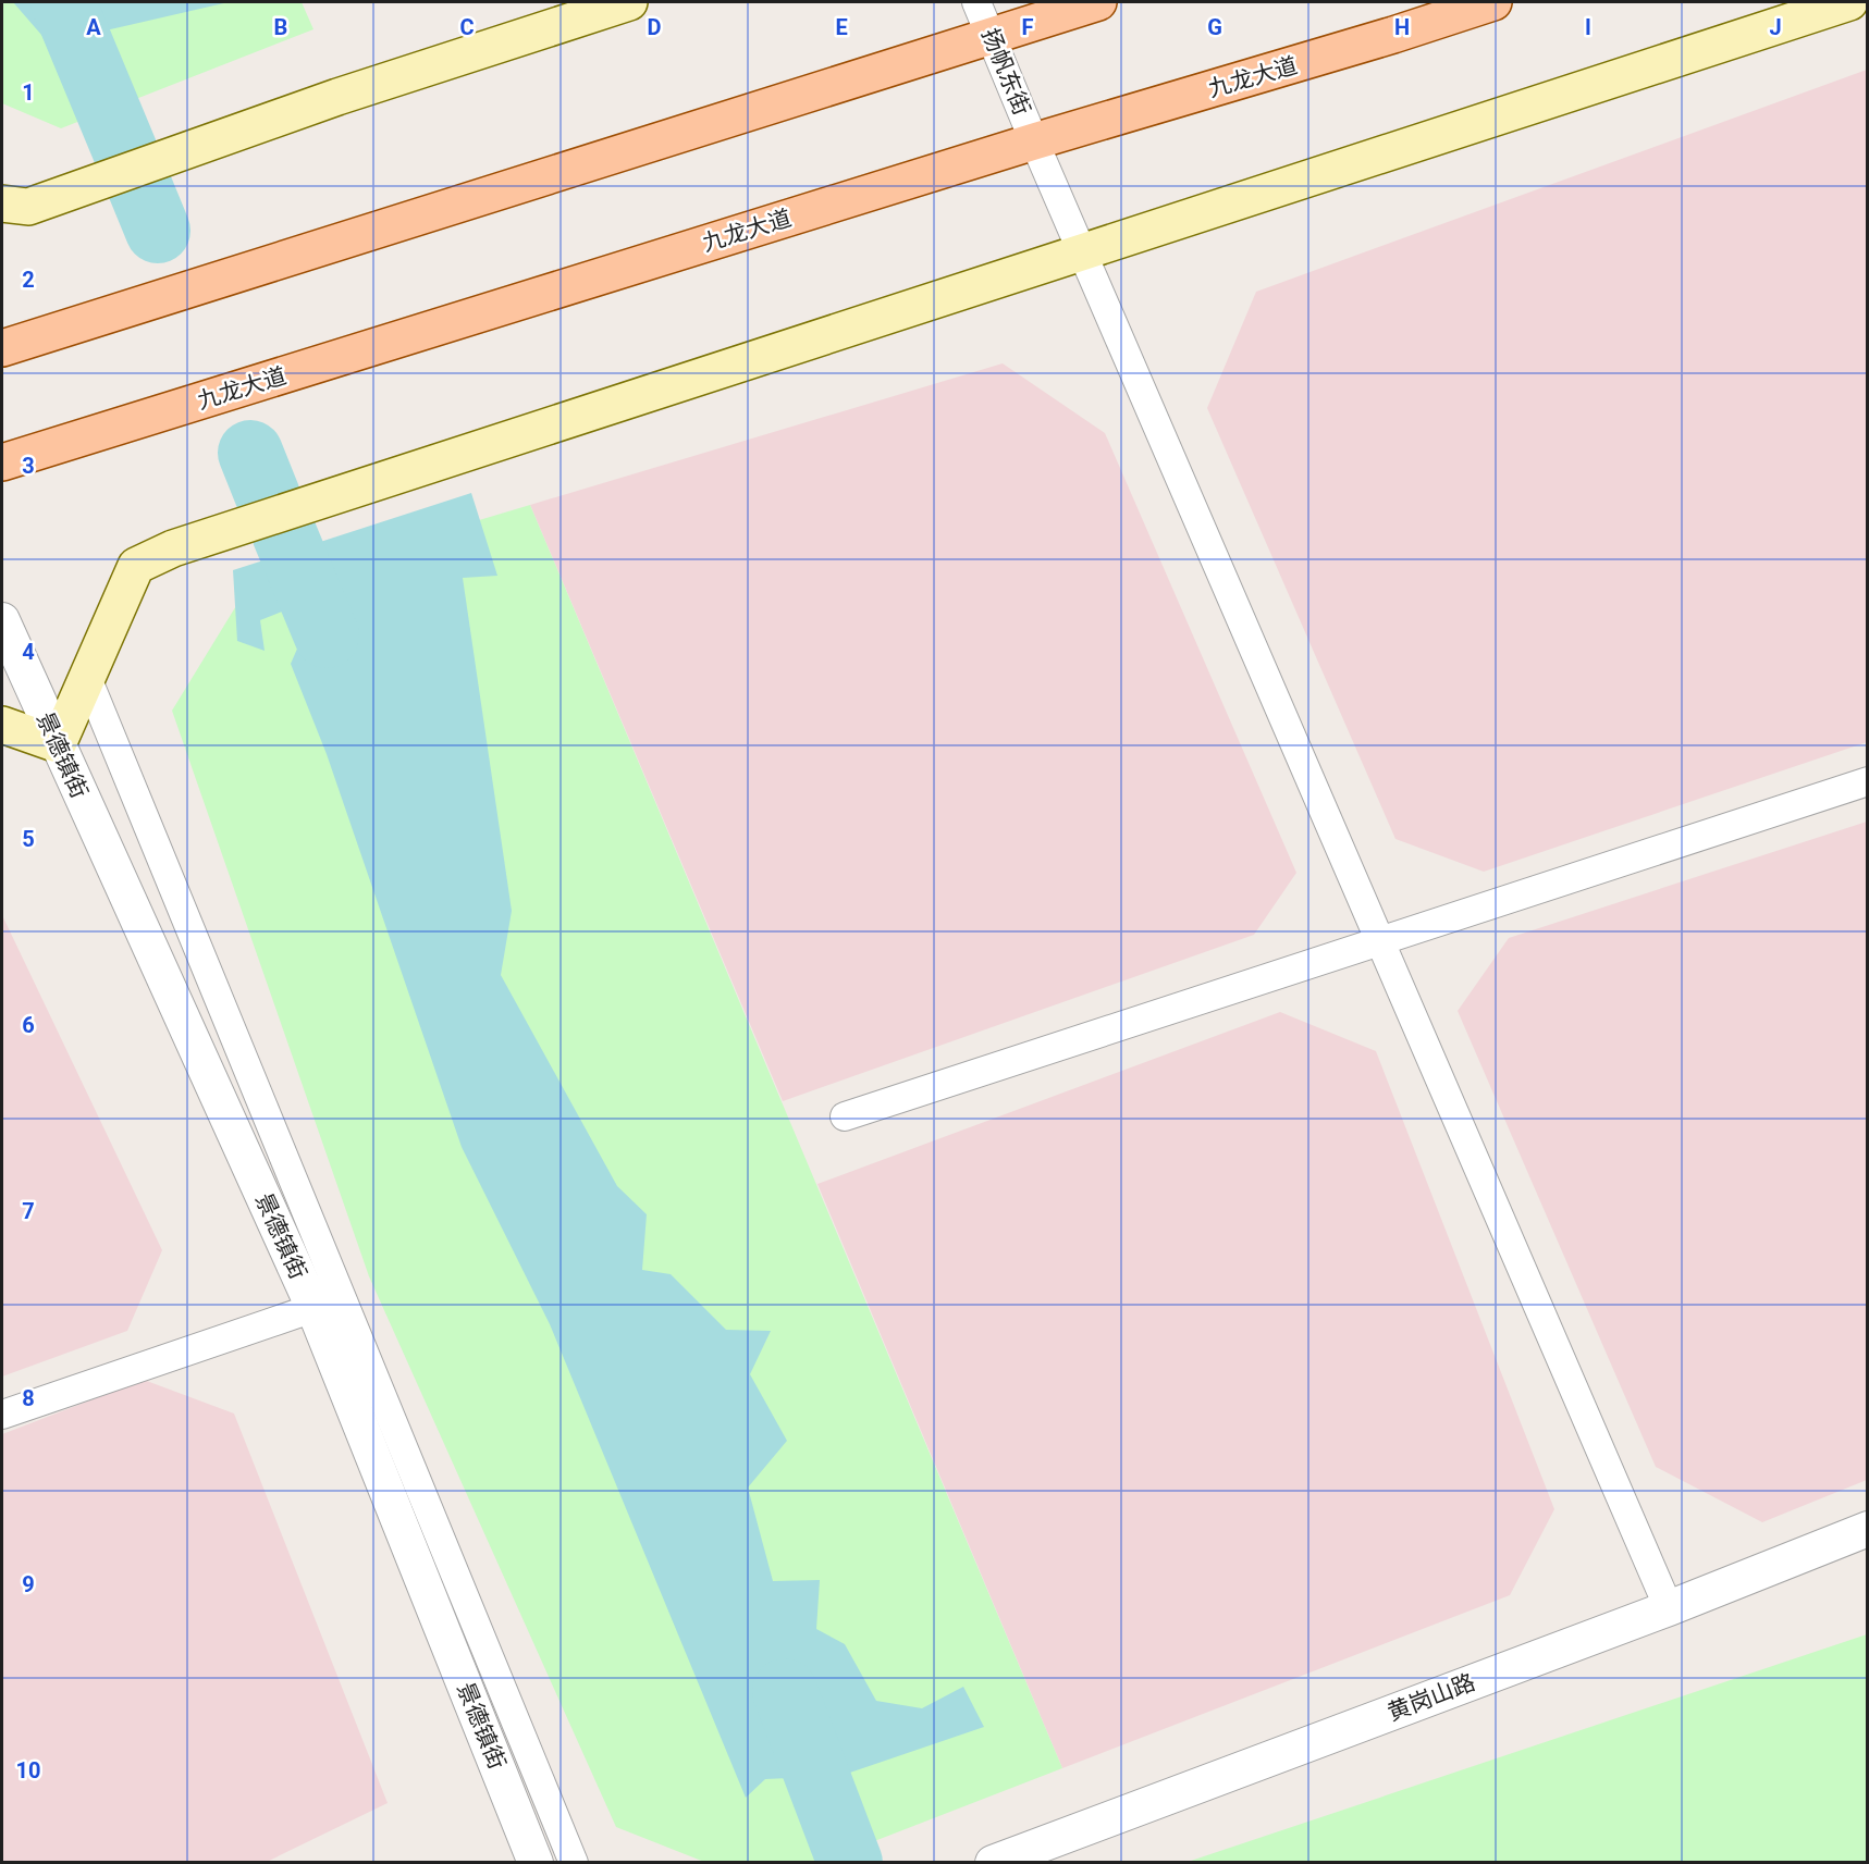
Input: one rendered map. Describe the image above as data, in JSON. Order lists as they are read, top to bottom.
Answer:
{
  "streets": {
    "main road": ["九龙大道"],
    "street": ["扬帆东街", "景德镇街", "黄岗山路"]
  },
  "crossings": [
    ["扬帆东街", "九龙大道"],
    ["扬帆东街", "黄岗山路"]
  ],
  "grid": {
    "columns": [
      "A",
      "B",
      "C",
      "D",
      "E",
      "F",
      "G",
      "H",
      "I",
      "J"
    ],
    "rows": [
      "1",
      "2",
      "3",
      "4",
      "5",
      "6",
      "7",
      "8",
      "9",
      "10"
    ]
  }
}
